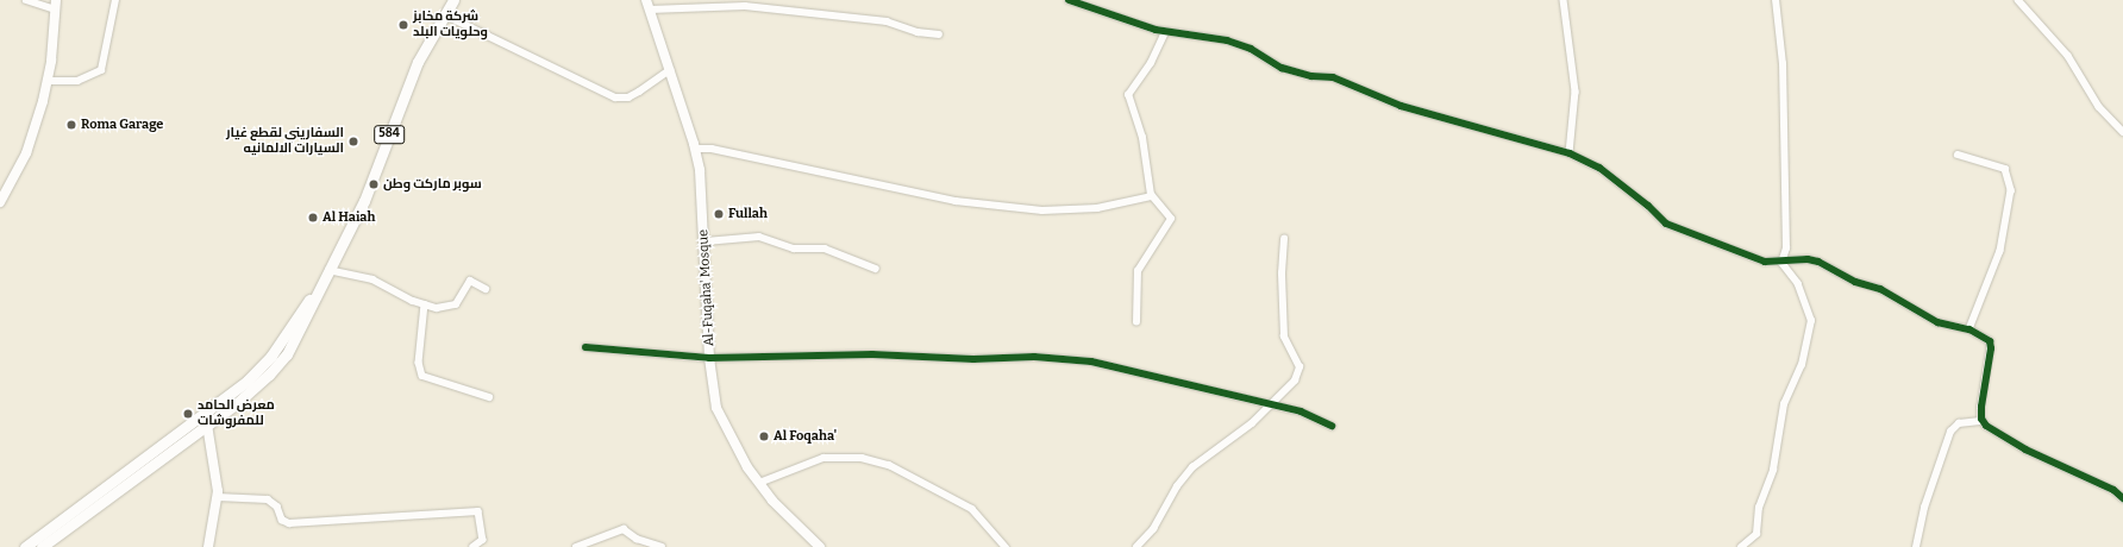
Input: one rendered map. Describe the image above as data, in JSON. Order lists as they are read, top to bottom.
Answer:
{
  "streets": {
    "main road": ["584"],
    "street": ["Al-Fuqaha' Mosque"]
  },
  "places": [
    "شركة مخابز وحلويات البلد",
    "Roma Garage",
    "السفاريني لقطع غيار السيارات الالمانيه",
    "سوبر ماركت وطن",
    "Fullah",
    "Al Haiah",
    "معرض الحامد للمفروشات",
    "Al Foqaha'"
  ]
}
